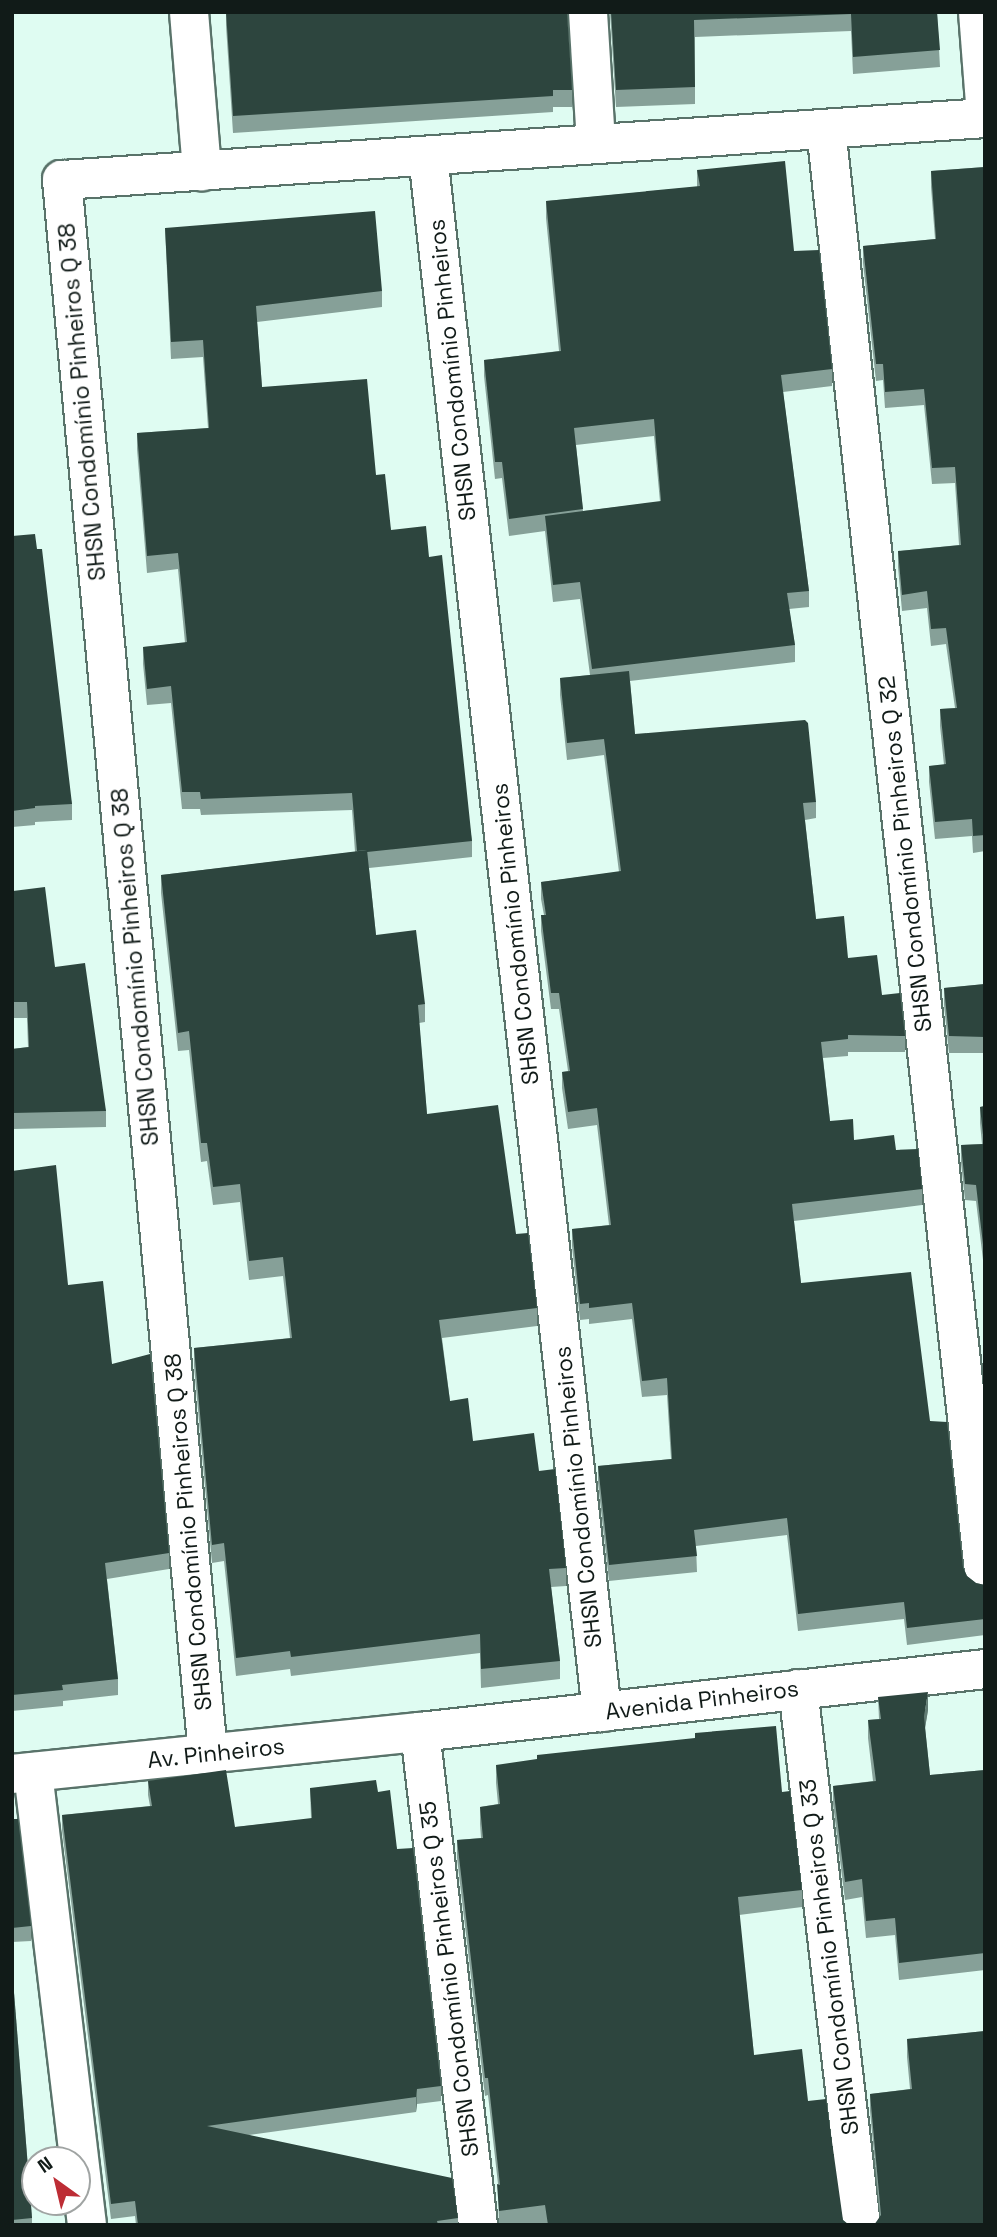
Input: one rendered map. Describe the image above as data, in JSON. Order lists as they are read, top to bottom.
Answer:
{
  "streets": {
    "street": [
      "SHSN Condomínio Pinheiros",
      "SHSN Condomínio Pinheiros Q 38",
      "SHSN Condomínio Pinheiros Q 32",
      "Avenida Pinheiros",
      "Av. Pinheiros",
      "SHSN Condomínio Pinheiros Q 33",
      "SHSN Condomínio Pinheiros Q 35"
    ]
  },
  "crossings": [
    ["SHSN Condomínio Pinheiros", "Avenida Pinheiros"],
    ["SHSN Condomínio Pinheiros Q 38", "Av. Pinheiros"],
    ["Avenida Pinheiros", "Av. Pinheiros"],
    ["Avenida Pinheiros", "SHSN Condomínio Pinheiros Q 33"],
    ["Avenida Pinheiros", "SHSN Condomínio Pinheiros Q 35"],
    ["Av. Pinheiros", "SHSN Condomínio Pinheiros Q 35"]
  ],
  "north": "top left"
}
